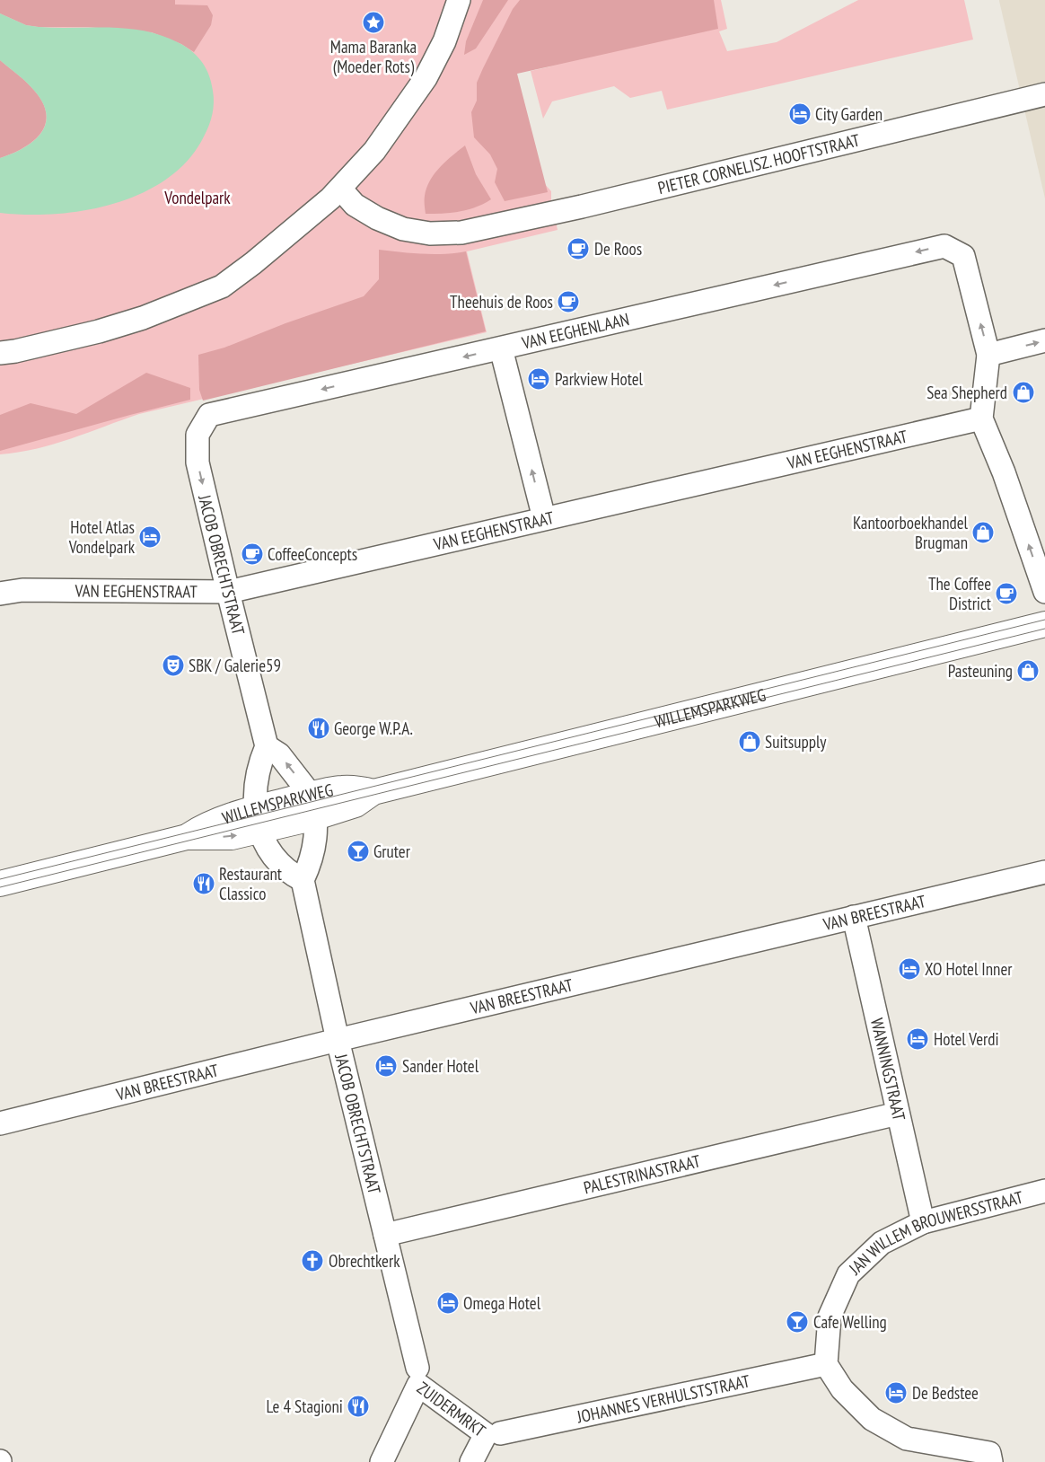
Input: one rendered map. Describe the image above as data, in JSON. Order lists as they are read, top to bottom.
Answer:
{
  "streets": {
    "street": [
      "PIETER CORNELISZ. HOOFTSTRAAT",
      "VAN EEGHENLAAN",
      "VAN EEGHENSTRAAT",
      "JACOB OBRECHTSTRAAT",
      "WILLEMSPARKWEG",
      "VAN BREESTRAAT",
      "WANNINGSTRAAT",
      "PALESTRINASTRAAT",
      "JAN WILLEM BROUWERSSTRAAT",
      "JOHANNES VERHULSTSTRAAT",
      "ZUIDERMRKT"
    ]
  },
  "crossings": [
    ["VAN EEGHENLAAN", "JACOB OBRECHTSTRAAT"],
    ["VAN EEGHENSTRAAT", "JACOB OBRECHTSTRAAT"],
    ["JACOB OBRECHTSTRAAT", "VAN BREESTRAAT"],
    ["JACOB OBRECHTSTRAAT", "PALESTRINASTRAAT"],
    ["VAN BREESTRAAT", "WANNINGSTRAAT"],
    ["WANNINGSTRAAT", "PALESTRINASTRAAT"],
    ["WANNINGSTRAAT", "JAN WILLEM BROUWERSSTRAAT"],
    ["JAN WILLEM BROUWERSSTRAAT", "JOHANNES VERHULSTSTRAAT"]
  ],
  "parks": ["Vondelpark"],
  "places": {
    "place": ["Mama Baranka (Moeder Rots)"],
    "hotel": [
      "City Garden",
      "Parkview Hotel",
      "Hotel Atlas Vondelpark",
      "XO Hotel Inner",
      "Hotel Verdi",
      "Sander Hotel",
      "Omega Hotel",
      "De Bedstee"
    ],
    "cafe": [
      "De Roos",
      "Theehuis de Roos",
      "CoffeeConcepts",
      "The Coffee District"
    ],
    "shop": [
      "Sea Shepherd",
      "Kantoorboekhandel Brugman",
      "Pasteuning",
      "Suitsupply"
    ],
    "theatre": ["SBK / Galerie59"],
    "restaurant": ["George W.P.A.", "Restaurant Classico", "Le 4 Stagioni"],
    "bar": ["Gruter", "Cafe Welling"],
    "church": ["Obrechtkerk"]
  }
}
